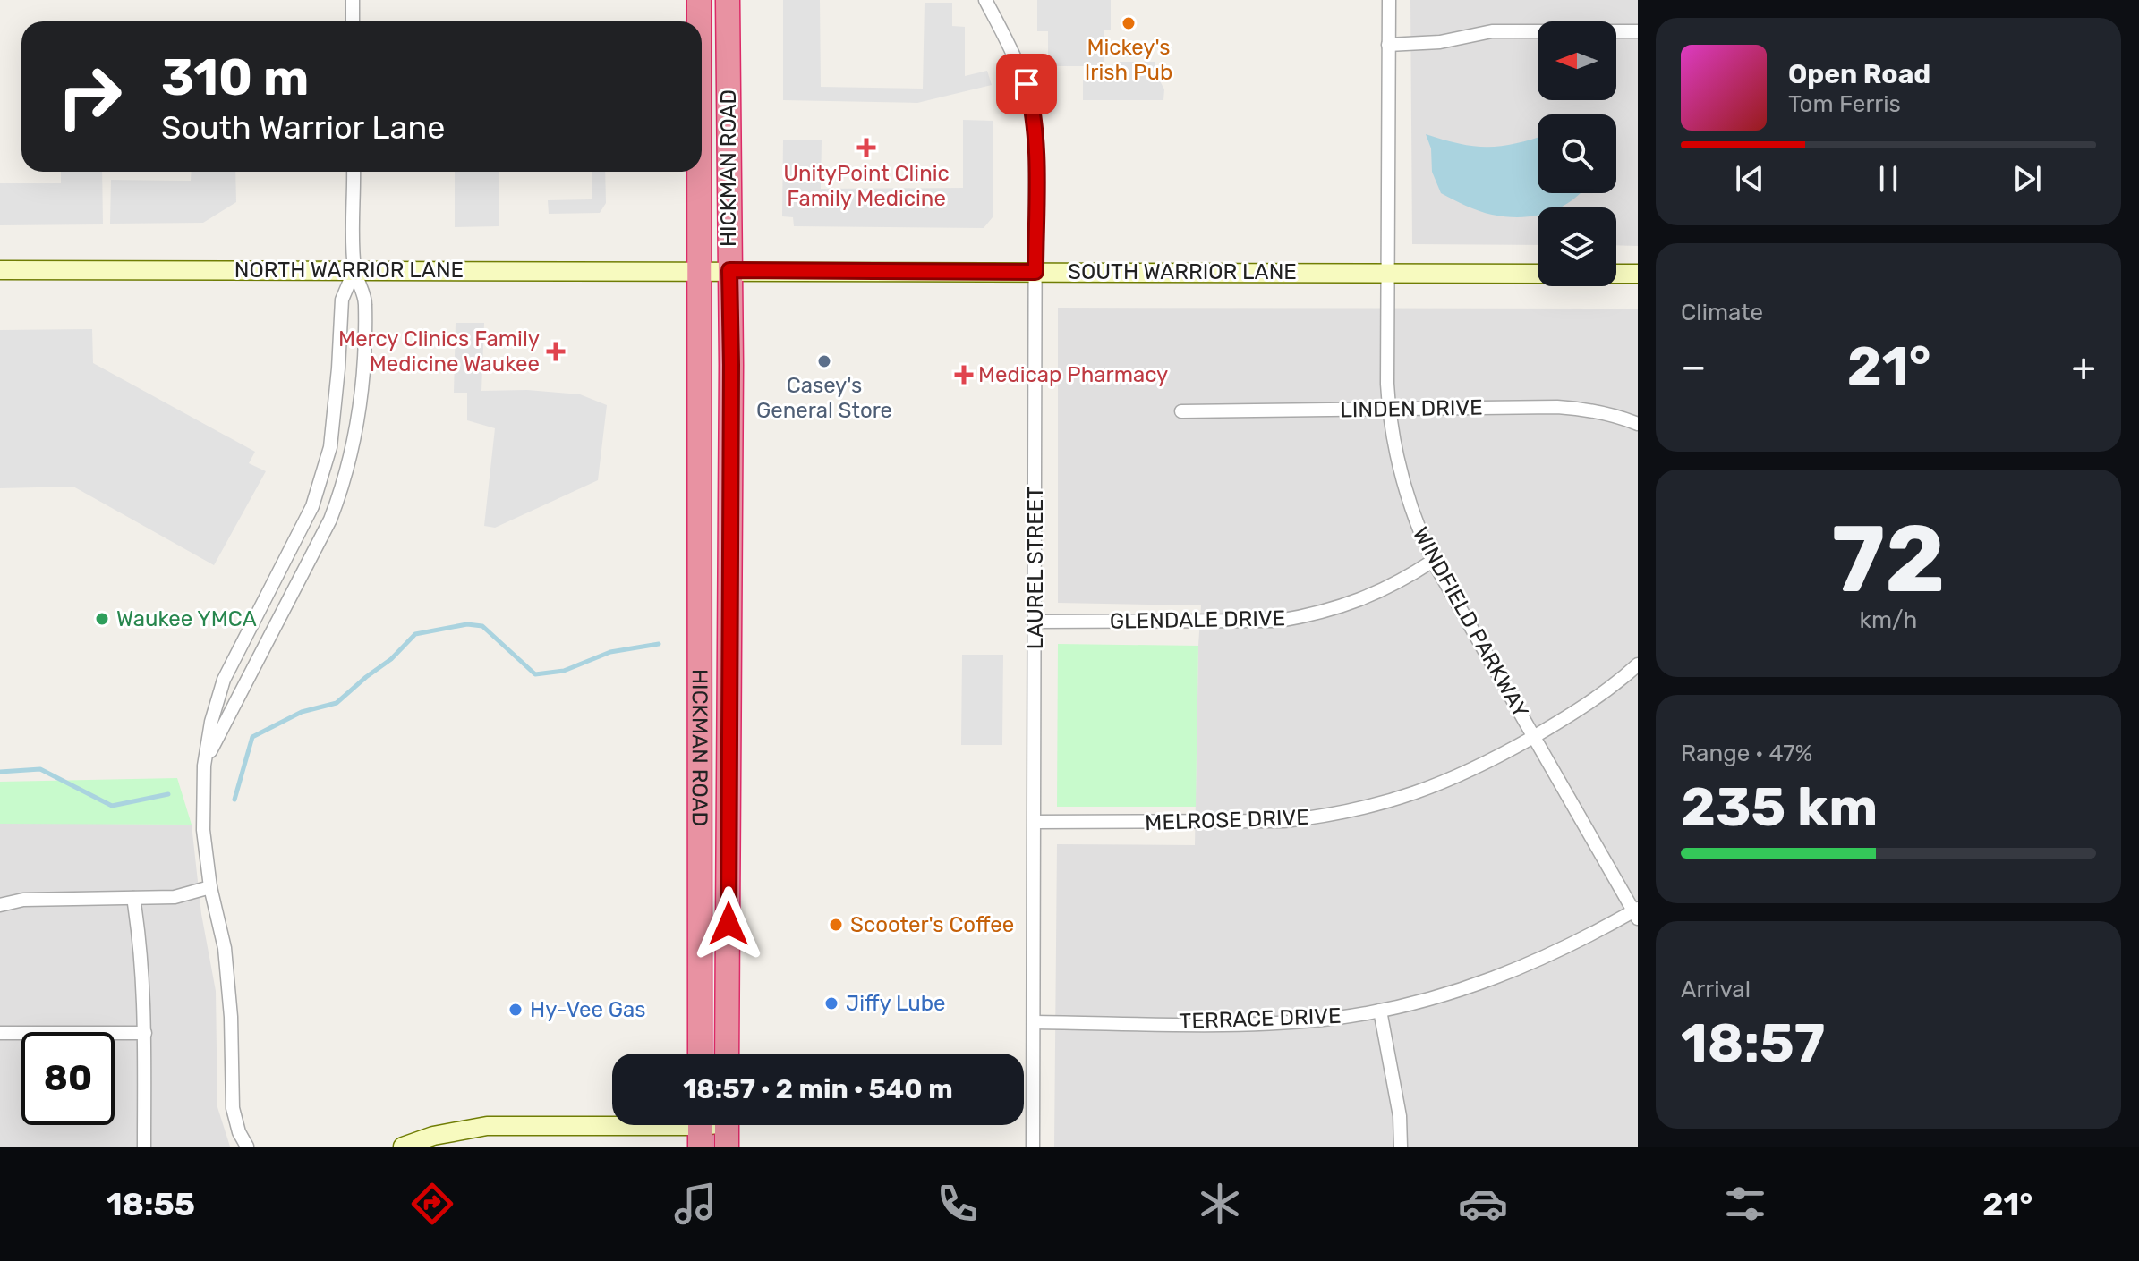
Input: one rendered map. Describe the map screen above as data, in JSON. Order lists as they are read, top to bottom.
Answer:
{
  "streets": {
    "highway": ["HICKMAN ROAD"],
    "street": [
      "NORTH WARRIOR LANE",
      "SOUTH WARRIOR LANE",
      "LINDEN DRIVE",
      "LAUREL STREET",
      "GLENDALE DRIVE",
      "WINDFIELD PARKWAY",
      "MELROSE DRIVE",
      "TERRACE DRIVE"
    ]
  },
  "crossings": [
    ["HICKMAN ROAD", "NORTH WARRIOR LANE"],
    ["HICKMAN ROAD", "SOUTH WARRIOR LANE"],
    ["NORTH WARRIOR LANE", "SOUTH WARRIOR LANE"],
    ["SOUTH WARRIOR LANE", "LAUREL STREET"],
    ["SOUTH WARRIOR LANE", "WINDFIELD PARKWAY"],
    ["LINDEN DRIVE", "WINDFIELD PARKWAY"],
    ["LAUREL STREET", "GLENDALE DRIVE"],
    ["LAUREL STREET", "MELROSE DRIVE"],
    ["LAUREL STREET", "TERRACE DRIVE"],
    ["GLENDALE DRIVE", "WINDFIELD PARKWAY"],
    ["WINDFIELD PARKWAY", "MELROSE DRIVE"],
    ["WINDFIELD PARKWAY", "TERRACE DRIVE"]
  ],
  "places": {
    "other": [
      "Mickey's Irish Pub",
      "Casey's General Store",
      "Waukee YMCA",
      "Scooter's Coffee",
      "Jiffy Lube",
      "Hy-Vee Gas"
    ],
    "health": ["UnityPoint Clinic Family Medicine", "Mercy Clinics Family Medicine Waukee", "Medicap Pharmacy"]
  },
  "north": "left",
  "page": {
    "turn": ["310 m", "South Warrior Lane"],
    "song": ["Open Road", "Tom Ferris"],
    "tile": [
      "Climate",
      ["72", "km/h"],
      ["Range · 47%", "235 km"],
      ["Arrival", "18:57"]
    ],
    "heat": ["−", "21°", "+"],
    "limit": "80",
    "trip": "18:57 · 2 min · 540 m",
    "tabs": ["18:55", "21°"]
  }
}
